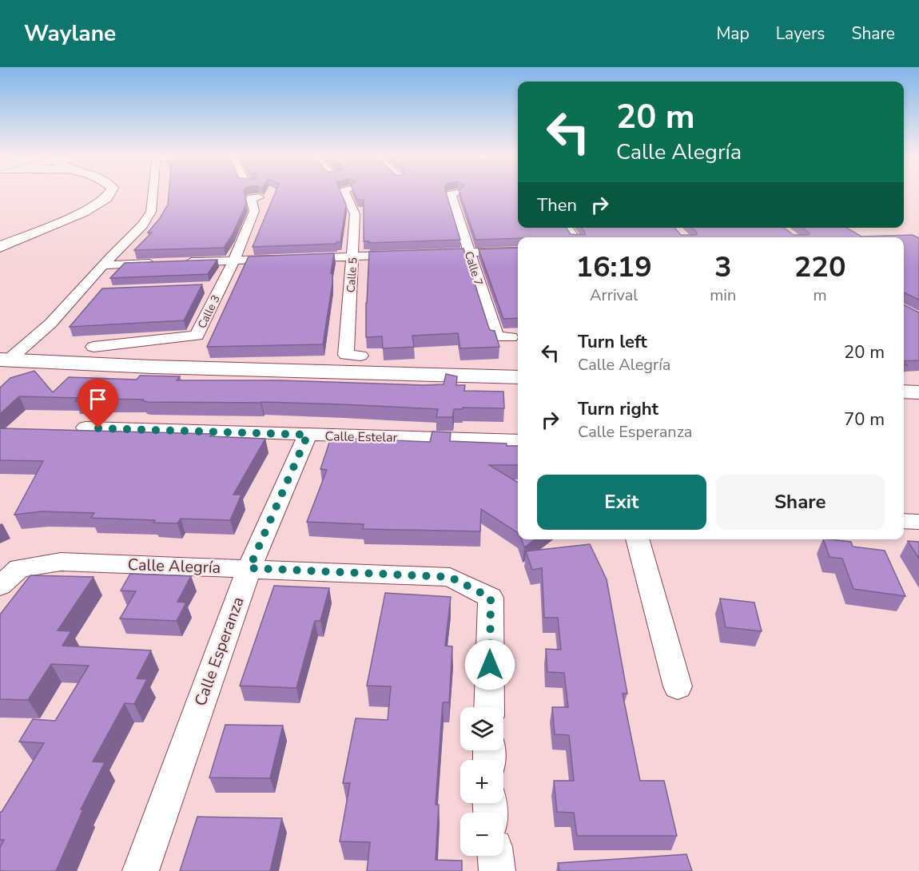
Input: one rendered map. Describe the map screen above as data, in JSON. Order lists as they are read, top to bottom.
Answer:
{
  "streets": {
    "street": [
      "Calle 7",
      "Calle 5",
      "Calle 3",
      "Calle Estelar",
      "Calle Alegría",
      "Calle Esperanza"
    ]
  },
  "crossings": [
    ["Calle Estelar", "Calle Esperanza"],
    ["Calle Alegría", "Calle Esperanza"]
  ],
  "page": {
    "header": "Waylane",
    "nav": ["Map", "Layers", "Share"],
    "turn": ["20 m", "Calle Alegría"],
    "then": "Then",
    "eta": [
      "16:19",
      "Arrival",
      "3",
      "min",
      "220",
      "m"
    ],
    "list": [
      {
        "name": "Turn left",
        "note": "Calle Alegría",
        "value": "20 m"
      },
      {
        "name": "Turn right",
        "note": "Calle Esperanza",
        "value": "70 m"
      }
    ],
    "buttons": ["Exit", "Share"],
    "map_buttons": ["+", "−"]
  }
}
